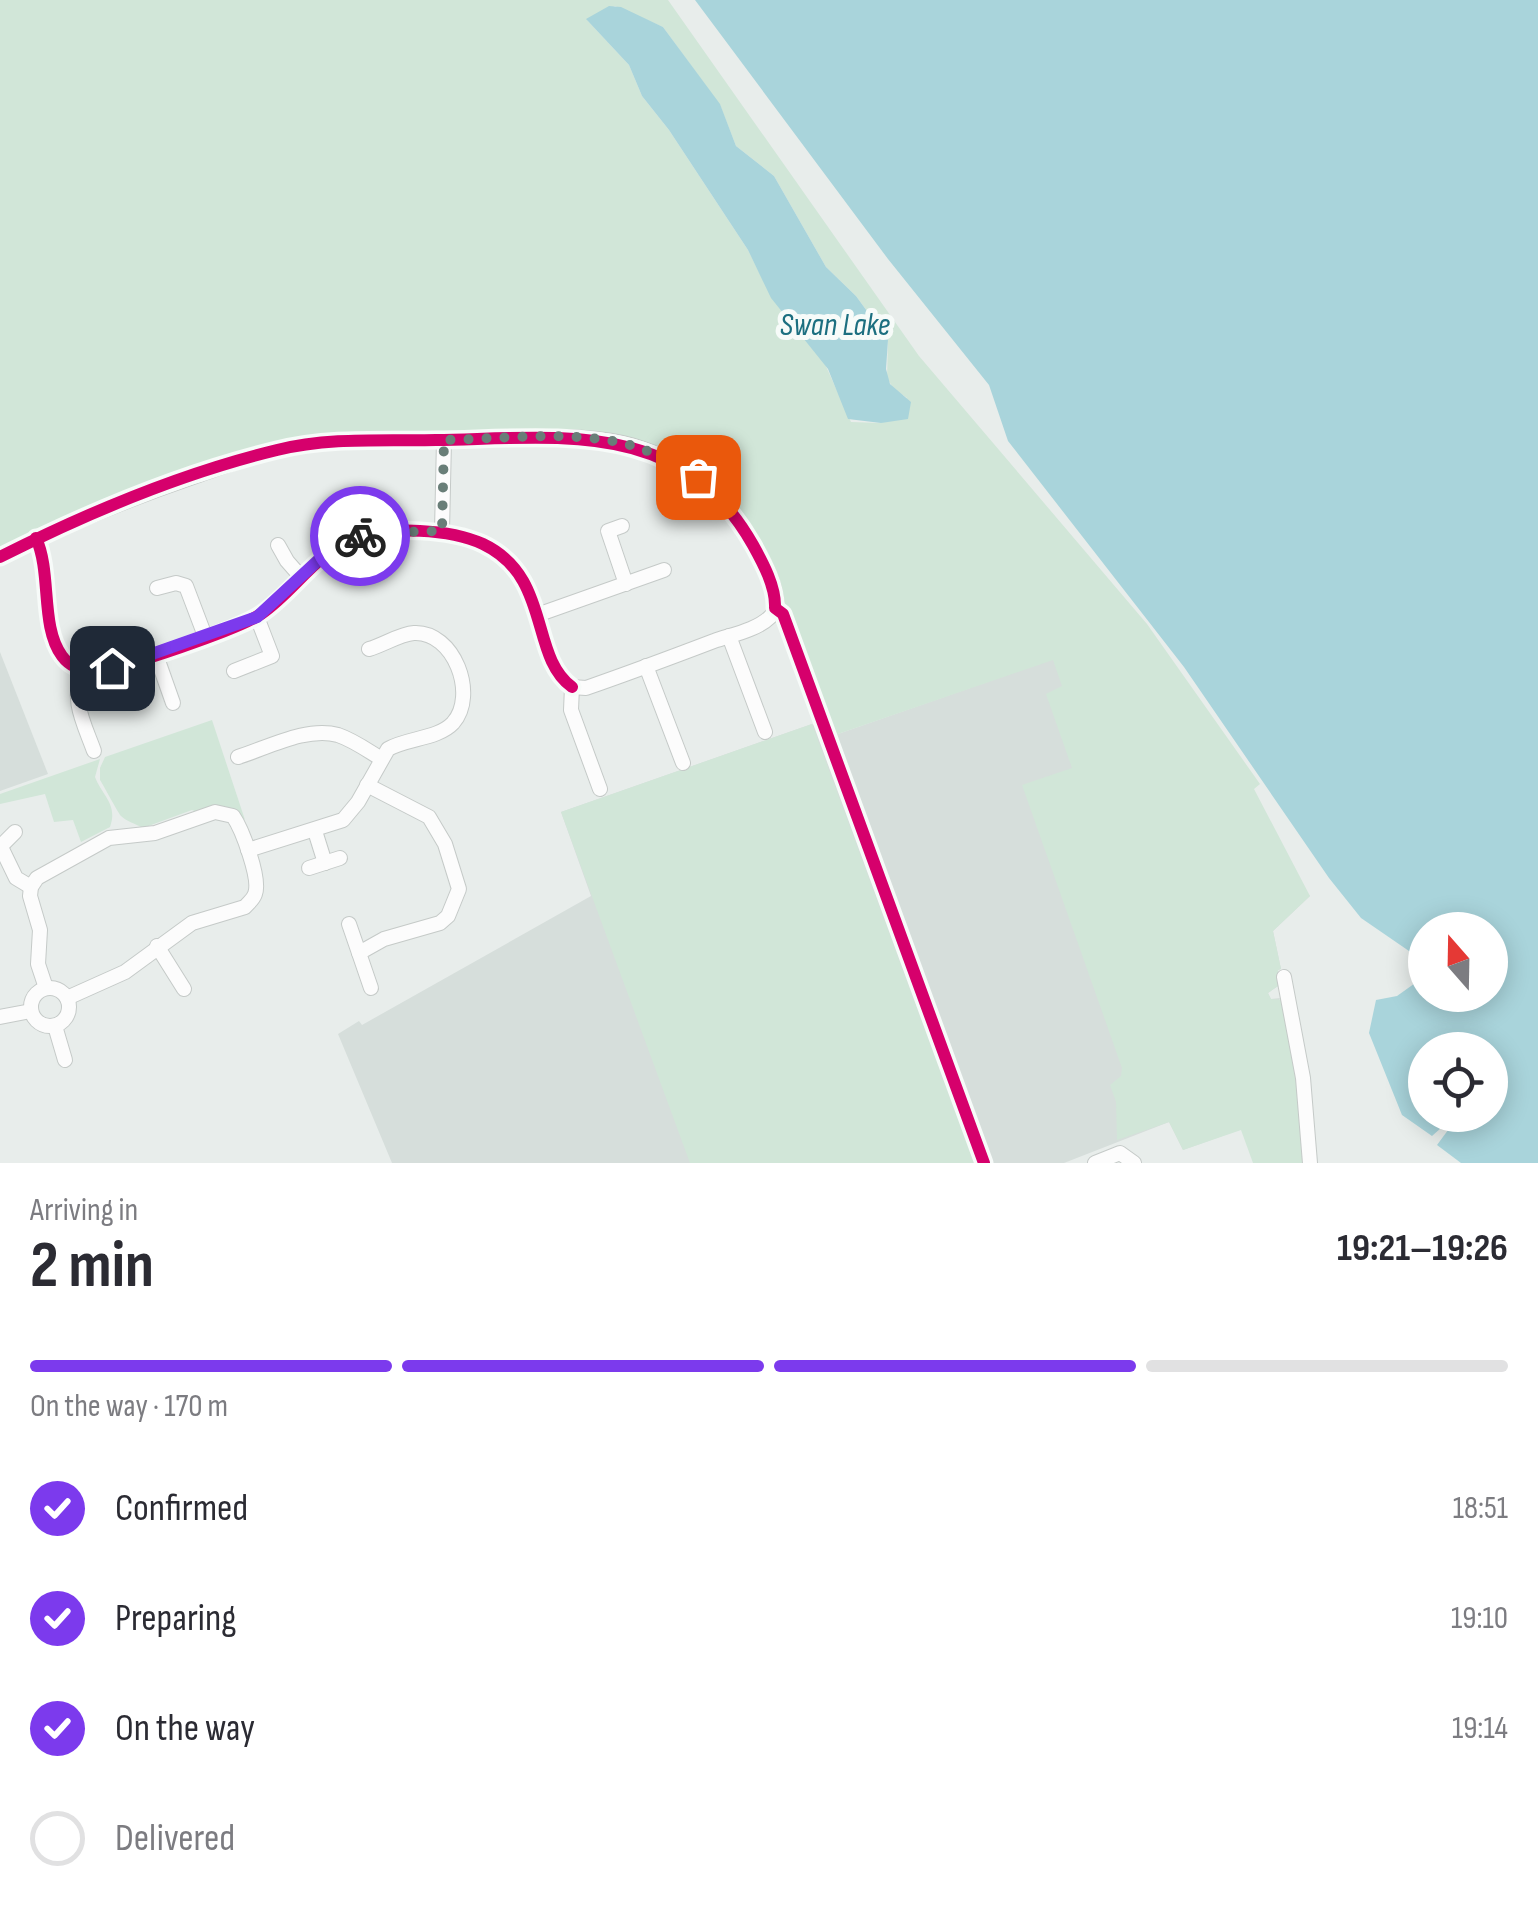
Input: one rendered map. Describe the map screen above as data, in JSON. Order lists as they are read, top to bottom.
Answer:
{
  "water": ["Swan Lake"],
  "north": "top",
  "page": {
    "heading": ["2 min", "Arriving in", "19:21–19:26"],
    "bar": "On the way · 170 m",
    "list": [
      ["Confirmed", "18:51"],
      ["Preparing", "19:10"],
      ["On the way", "19:14"],
      "Delivered"
    ]
  }
}
